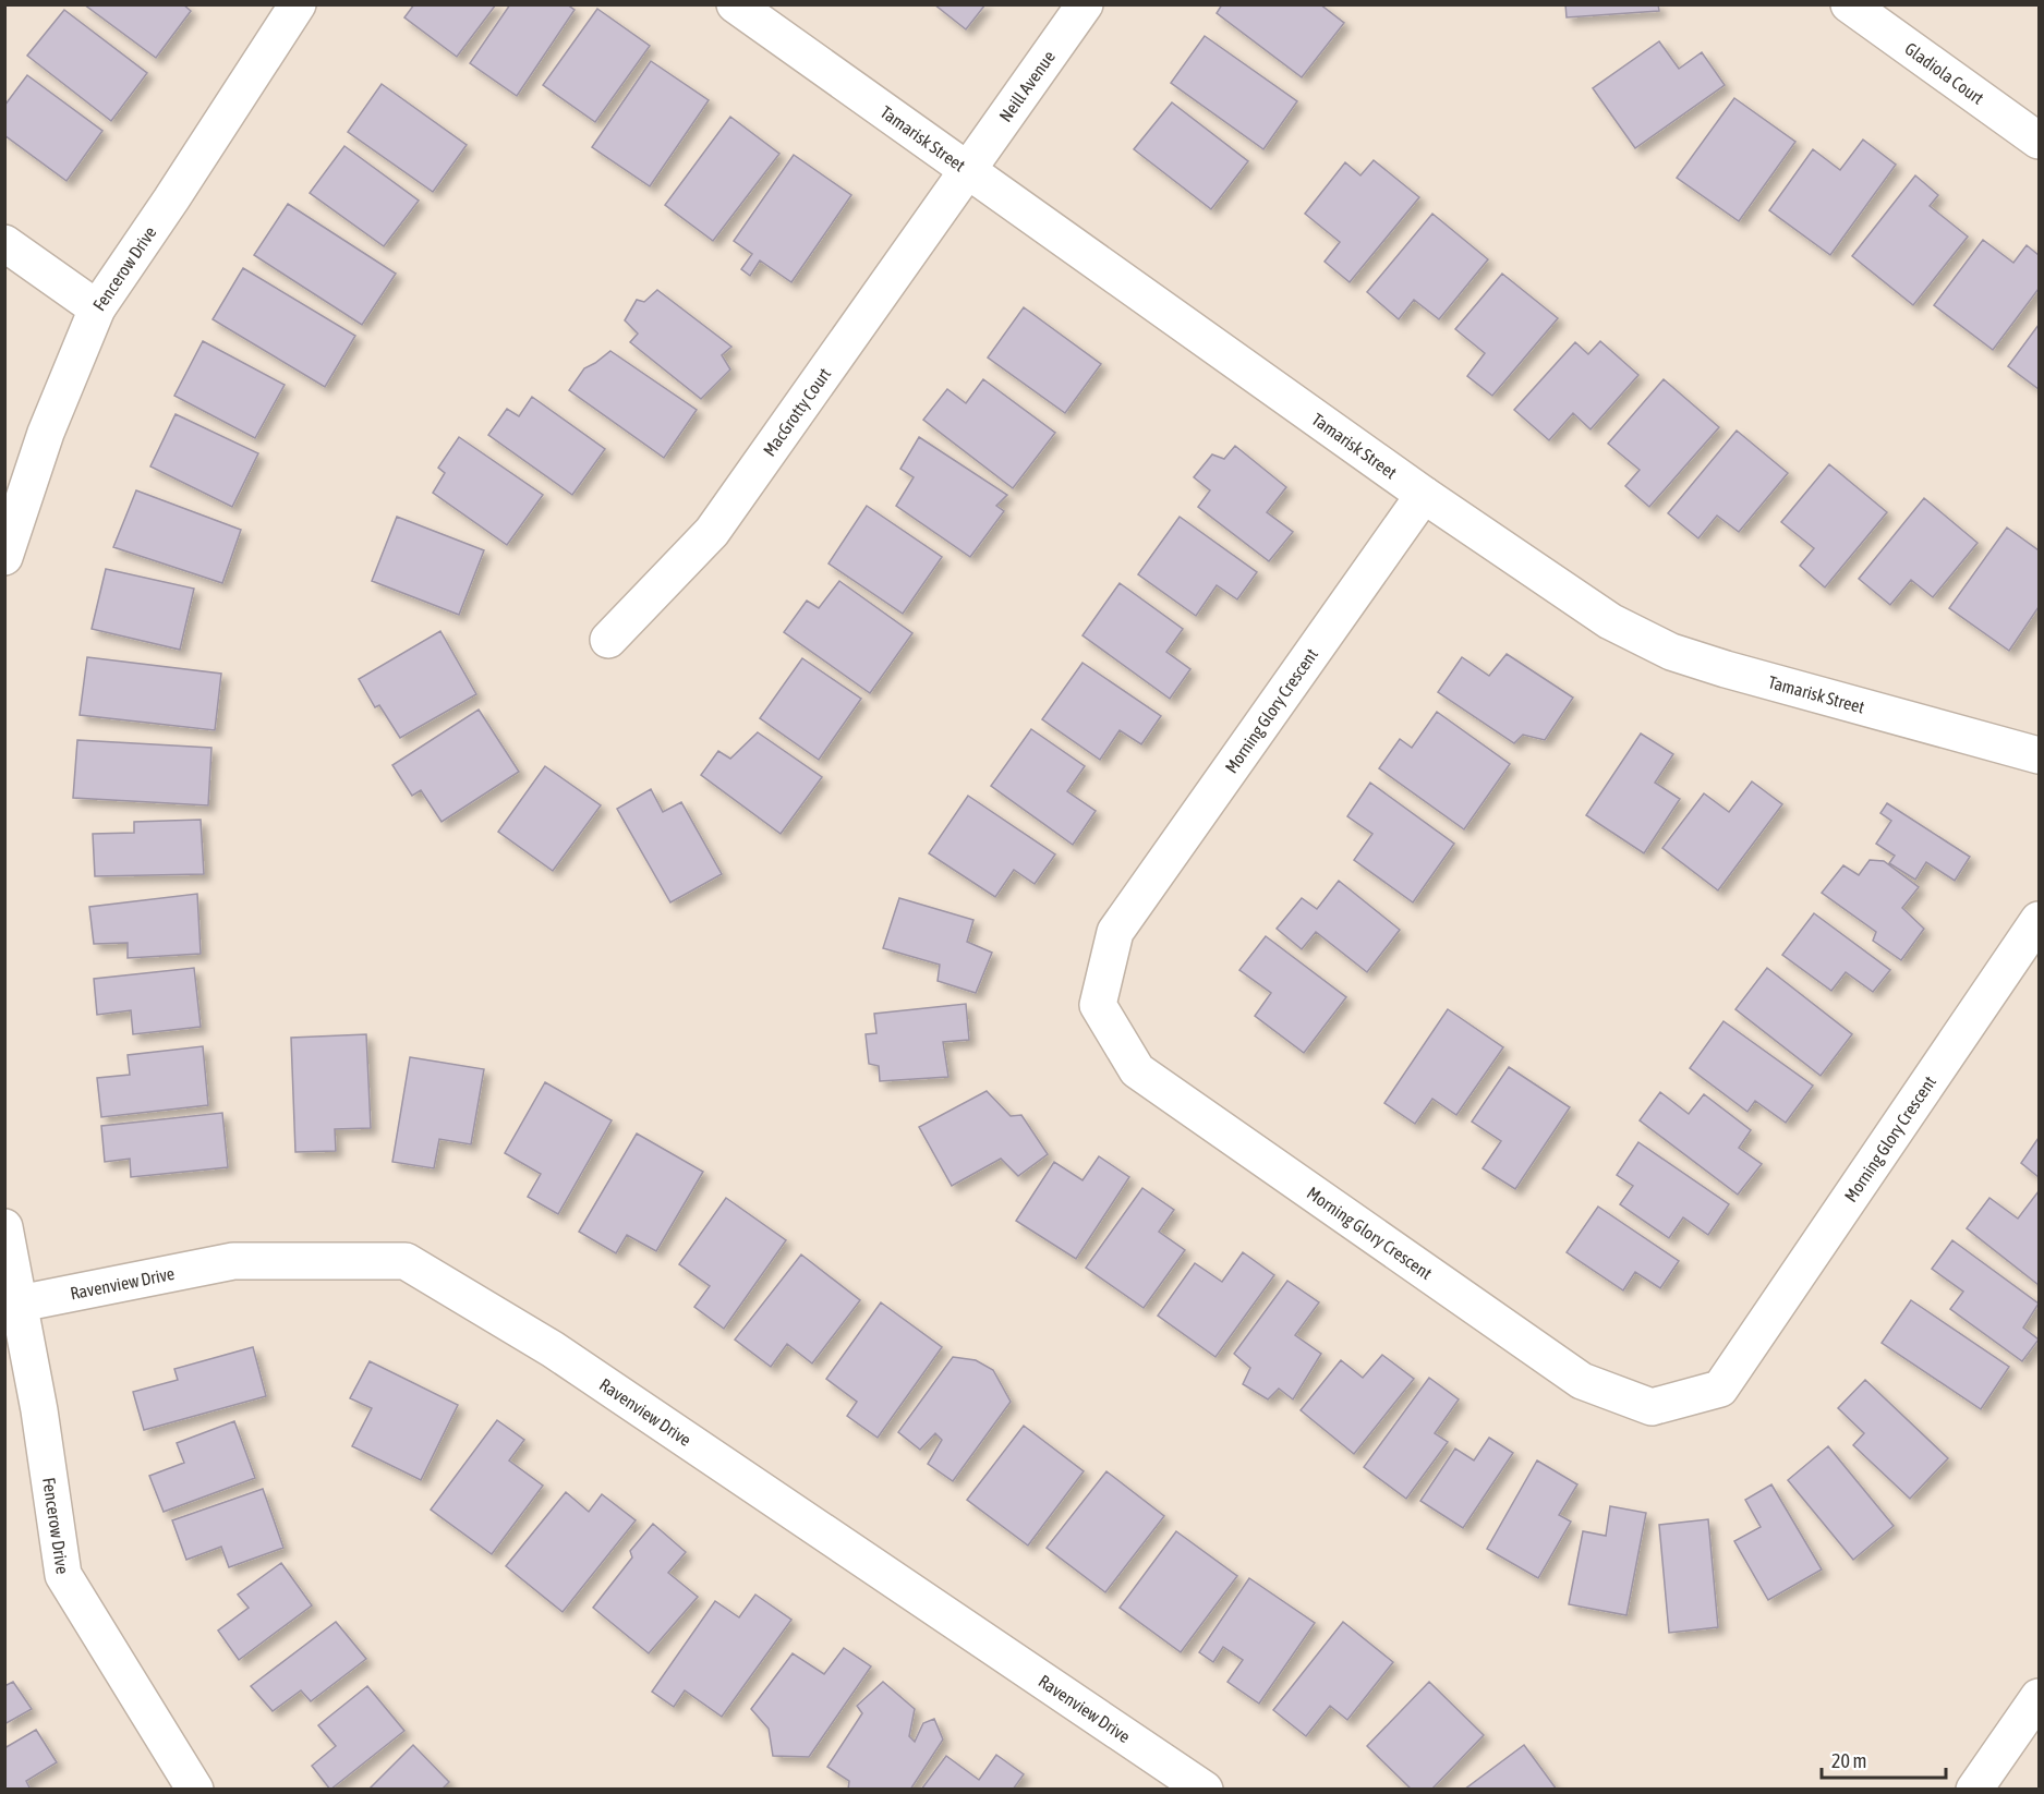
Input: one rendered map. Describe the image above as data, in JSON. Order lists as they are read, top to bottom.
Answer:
{
  "streets": {
    "street": [
      "Gladiola Court",
      "Neill Avenue",
      "Tamarisk Street",
      "Fencerow Drive",
      "MacGrotty Court",
      "Morning Glory Crescent",
      "Ravenview Drive"
    ]
  },
  "crossings": [
    ["Neill Avenue", "Tamarisk Street"],
    ["Neill Avenue", "MacGrotty Court"],
    ["Tamarisk Street", "MacGrotty Court"],
    ["Tamarisk Street", "Morning Glory Crescent"],
    ["Fencerow Drive", "Ravenview Drive"]
  ],
  "scale_bar": "20 m"
}
